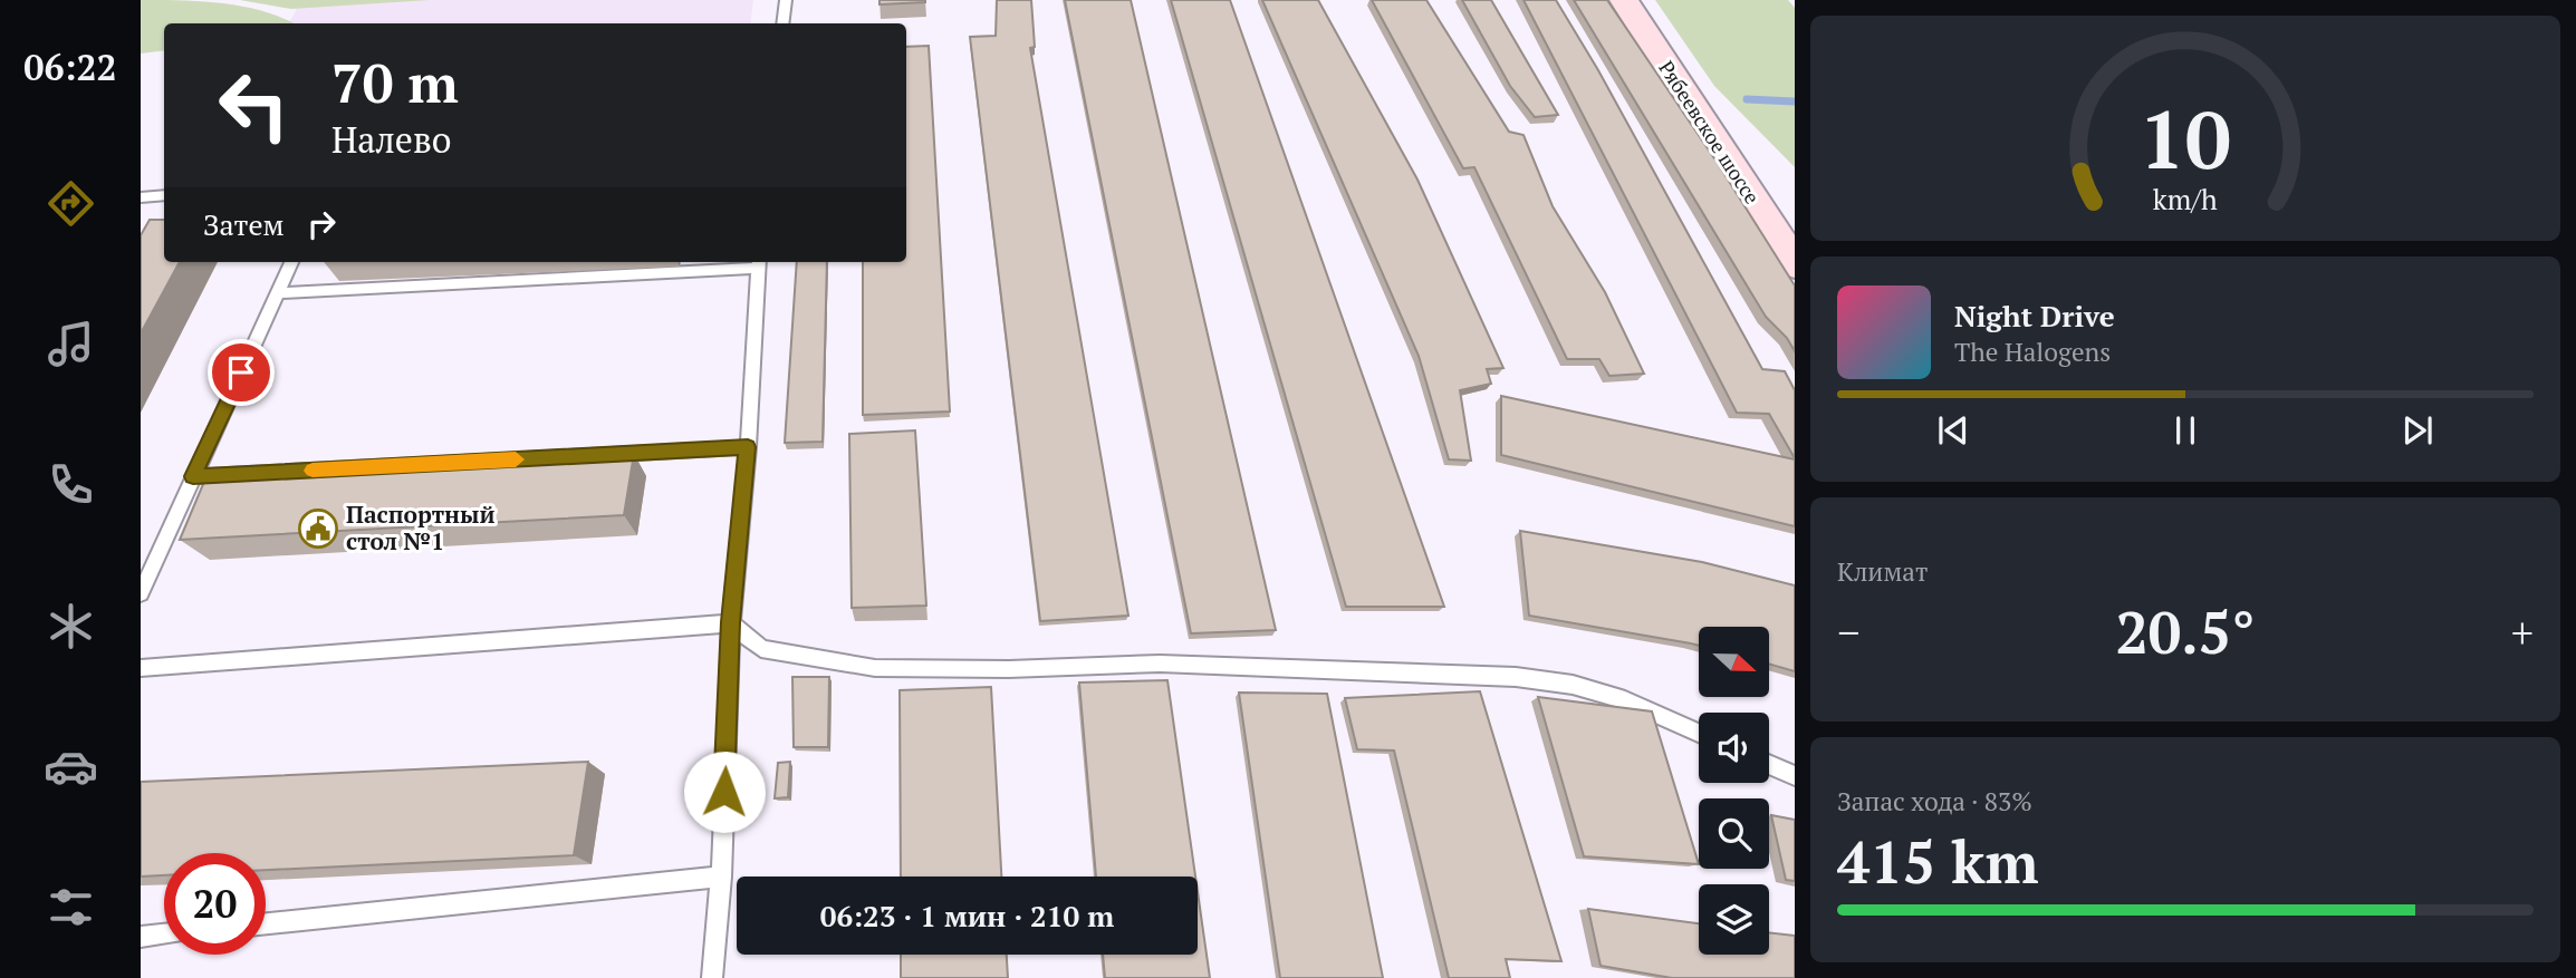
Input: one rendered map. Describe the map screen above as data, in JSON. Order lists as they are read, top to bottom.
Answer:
{
  "streets": {
    "street": ["Рябеевское шоссе"]
  },
  "places": {
    "public building": ["Паспортный стол №1"]
  },
  "north": "right",
  "page": {
    "tabs": "06:22",
    "turn": ["70 m", "Налево"],
    "then": "Затем",
    "song": ["Night Drive", "The Halogens"],
    "tile": [
      "Климат",
      ["Запас хода · 83%", "415 km"]
    ],
    "heat": ["−", "20.5°", "+"],
    "limit": "20",
    "trip": "06:23 · 1 мин · 210 m",
    "gauge": ["10", "km/h"]
  }
}
